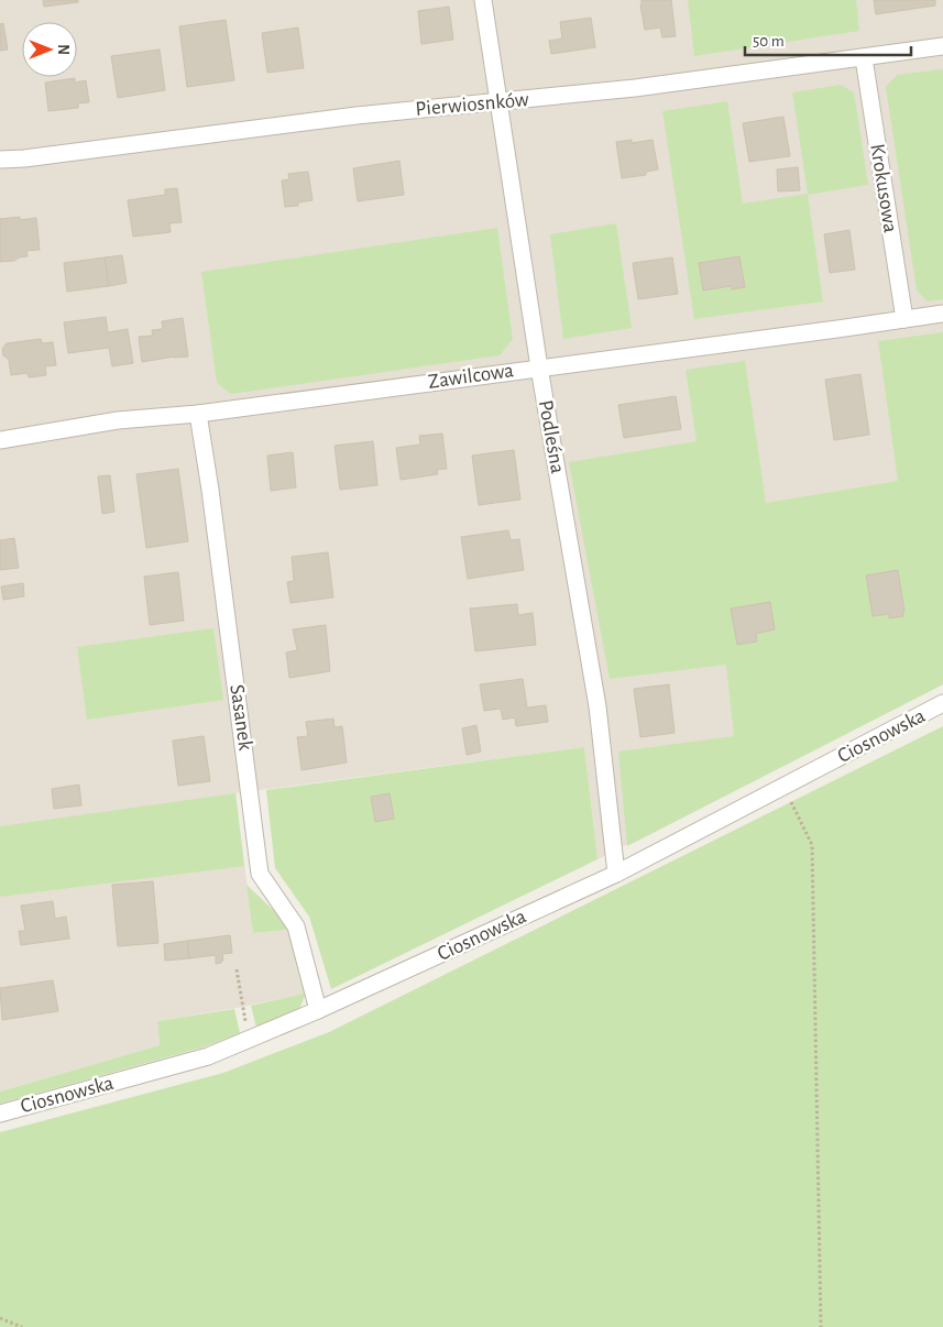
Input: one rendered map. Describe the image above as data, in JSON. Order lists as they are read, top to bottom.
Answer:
{
  "streets": {
    "street": [
      "Pierwiosnków",
      "Krokusowa",
      "Zawilcowa",
      "Podleśna",
      "Sasanek",
      "Ciosnowska"
    ]
  },
  "crossings": [
    ["Pierwiosnków", "Krokusowa"],
    ["Pierwiosnków", "Podleśna"],
    ["Krokusowa", "Zawilcowa"],
    ["Zawilcowa", "Podleśna"],
    ["Zawilcowa", "Sasanek"],
    ["Podleśna", "Ciosnowska"],
    ["Sasanek", "Ciosnowska"]
  ],
  "scale_bar": "50 m",
  "north": "right"
}
